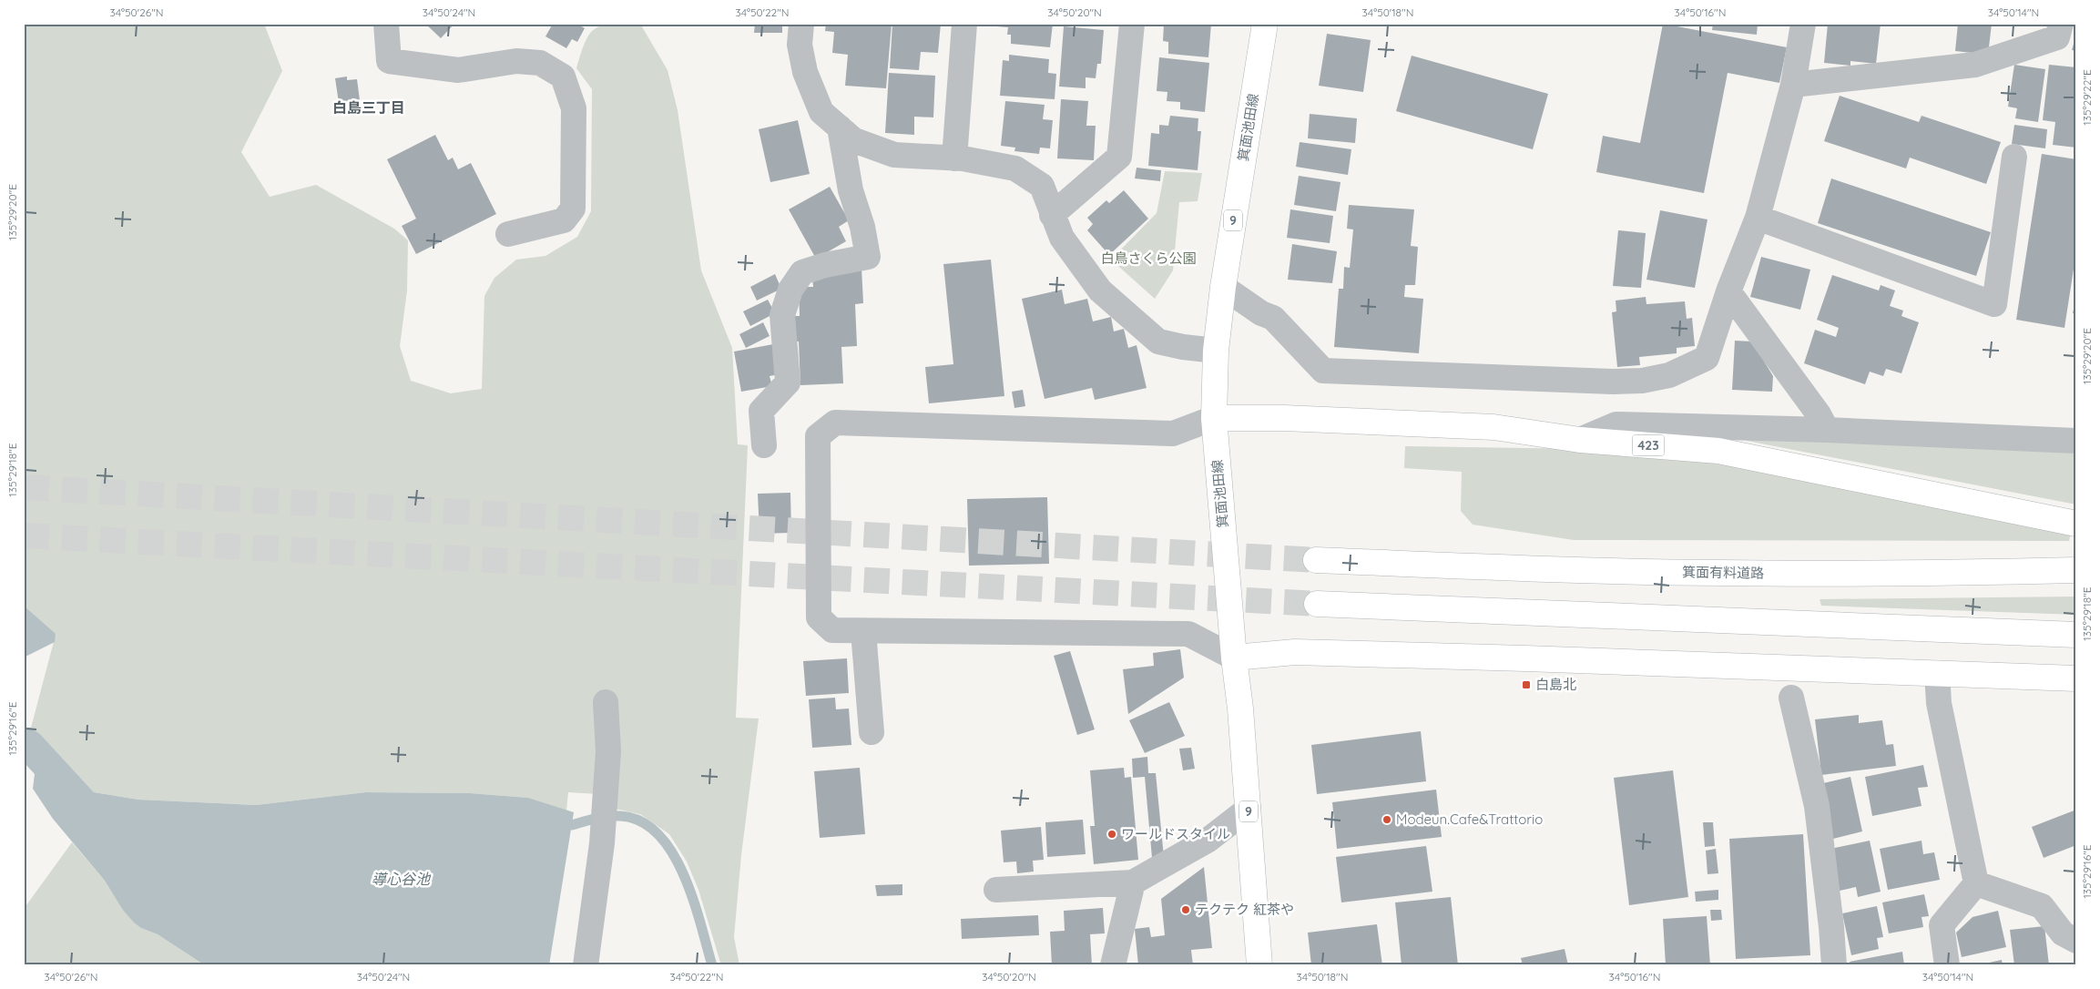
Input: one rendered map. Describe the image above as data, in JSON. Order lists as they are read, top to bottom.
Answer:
{
  "streets": {
    "main road": [
      "箕面池田線",
      "9",
      "423",
      "箕面有料道路"
    ]
  },
  "crossings": [
    ["箕面池田線", "423"]
  ],
  "districts": ["白島三丁目"],
  "water": ["導心谷池"],
  "parks": ["白鳥さくら公園"],
  "places": {
    "transit": ["白島北"],
    "other": ["Modeun.Cafe&Trattorio", "ワールドスタイル", "テクテク 紅茶や"]
  },
  "coordinates": [
    "34°50'26\"N",
    "34°50'24\"N",
    "34°50'22\"N",
    "34°50'20\"N",
    "34°50'18\"N",
    "34°50'16\"N",
    "34°50'14\"N",
    "135°29'22\"E",
    "135°29'20\"E",
    "135°29'18\"E",
    "135°29'16\"E"
  ]
}
